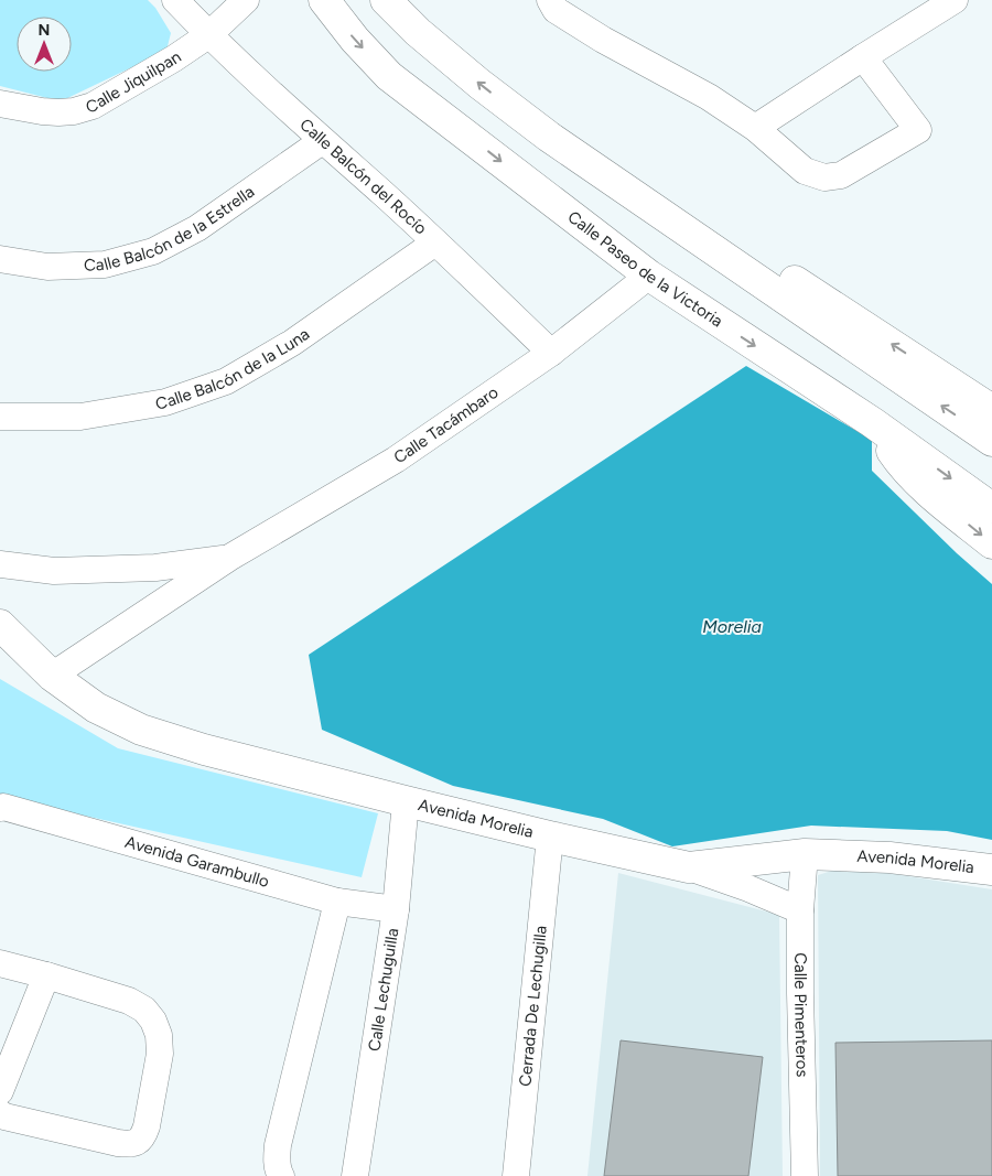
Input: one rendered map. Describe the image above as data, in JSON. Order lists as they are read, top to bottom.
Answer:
{
  "streets": {
    "main road": ["Calle Paseo de la Victoria", "Avenida Morelia"],
    "street": [
      "Calle Jiquilpan",
      "Calle Balcón del Rocío",
      "Calle Balcón de la Estrella",
      "Calle Balcón de la Luna",
      "Calle Tacámbaro",
      "Avenida Garambullo",
      "Calle Lechuguilla",
      "Cerrada De Lechugilla",
      "Calle Pimenteros"
    ]
  },
  "crossings": [
    ["Calle Jiquilpan", "Calle Balcón del Rocío"],
    ["Calle Balcón del Rocío", "Calle Balcón de la Estrella"],
    ["Calle Balcón del Rocío", "Calle Balcón de la Luna"],
    ["Calle Balcón del Rocío", "Calle Tacámbaro"],
    ["Calle Paseo de la Victoria", "Calle Tacámbaro"],
    ["Calle Tacámbaro", "Avenida Morelia"],
    ["Avenida Morelia", "Calle Lechuguilla"],
    ["Avenida Morelia", "Cerrada De Lechugilla"],
    ["Avenida Morelia", "Calle Pimenteros"],
    ["Avenida Garambullo", "Calle Lechuguilla"]
  ],
  "water": ["Morelia"],
  "north": "top"
}
